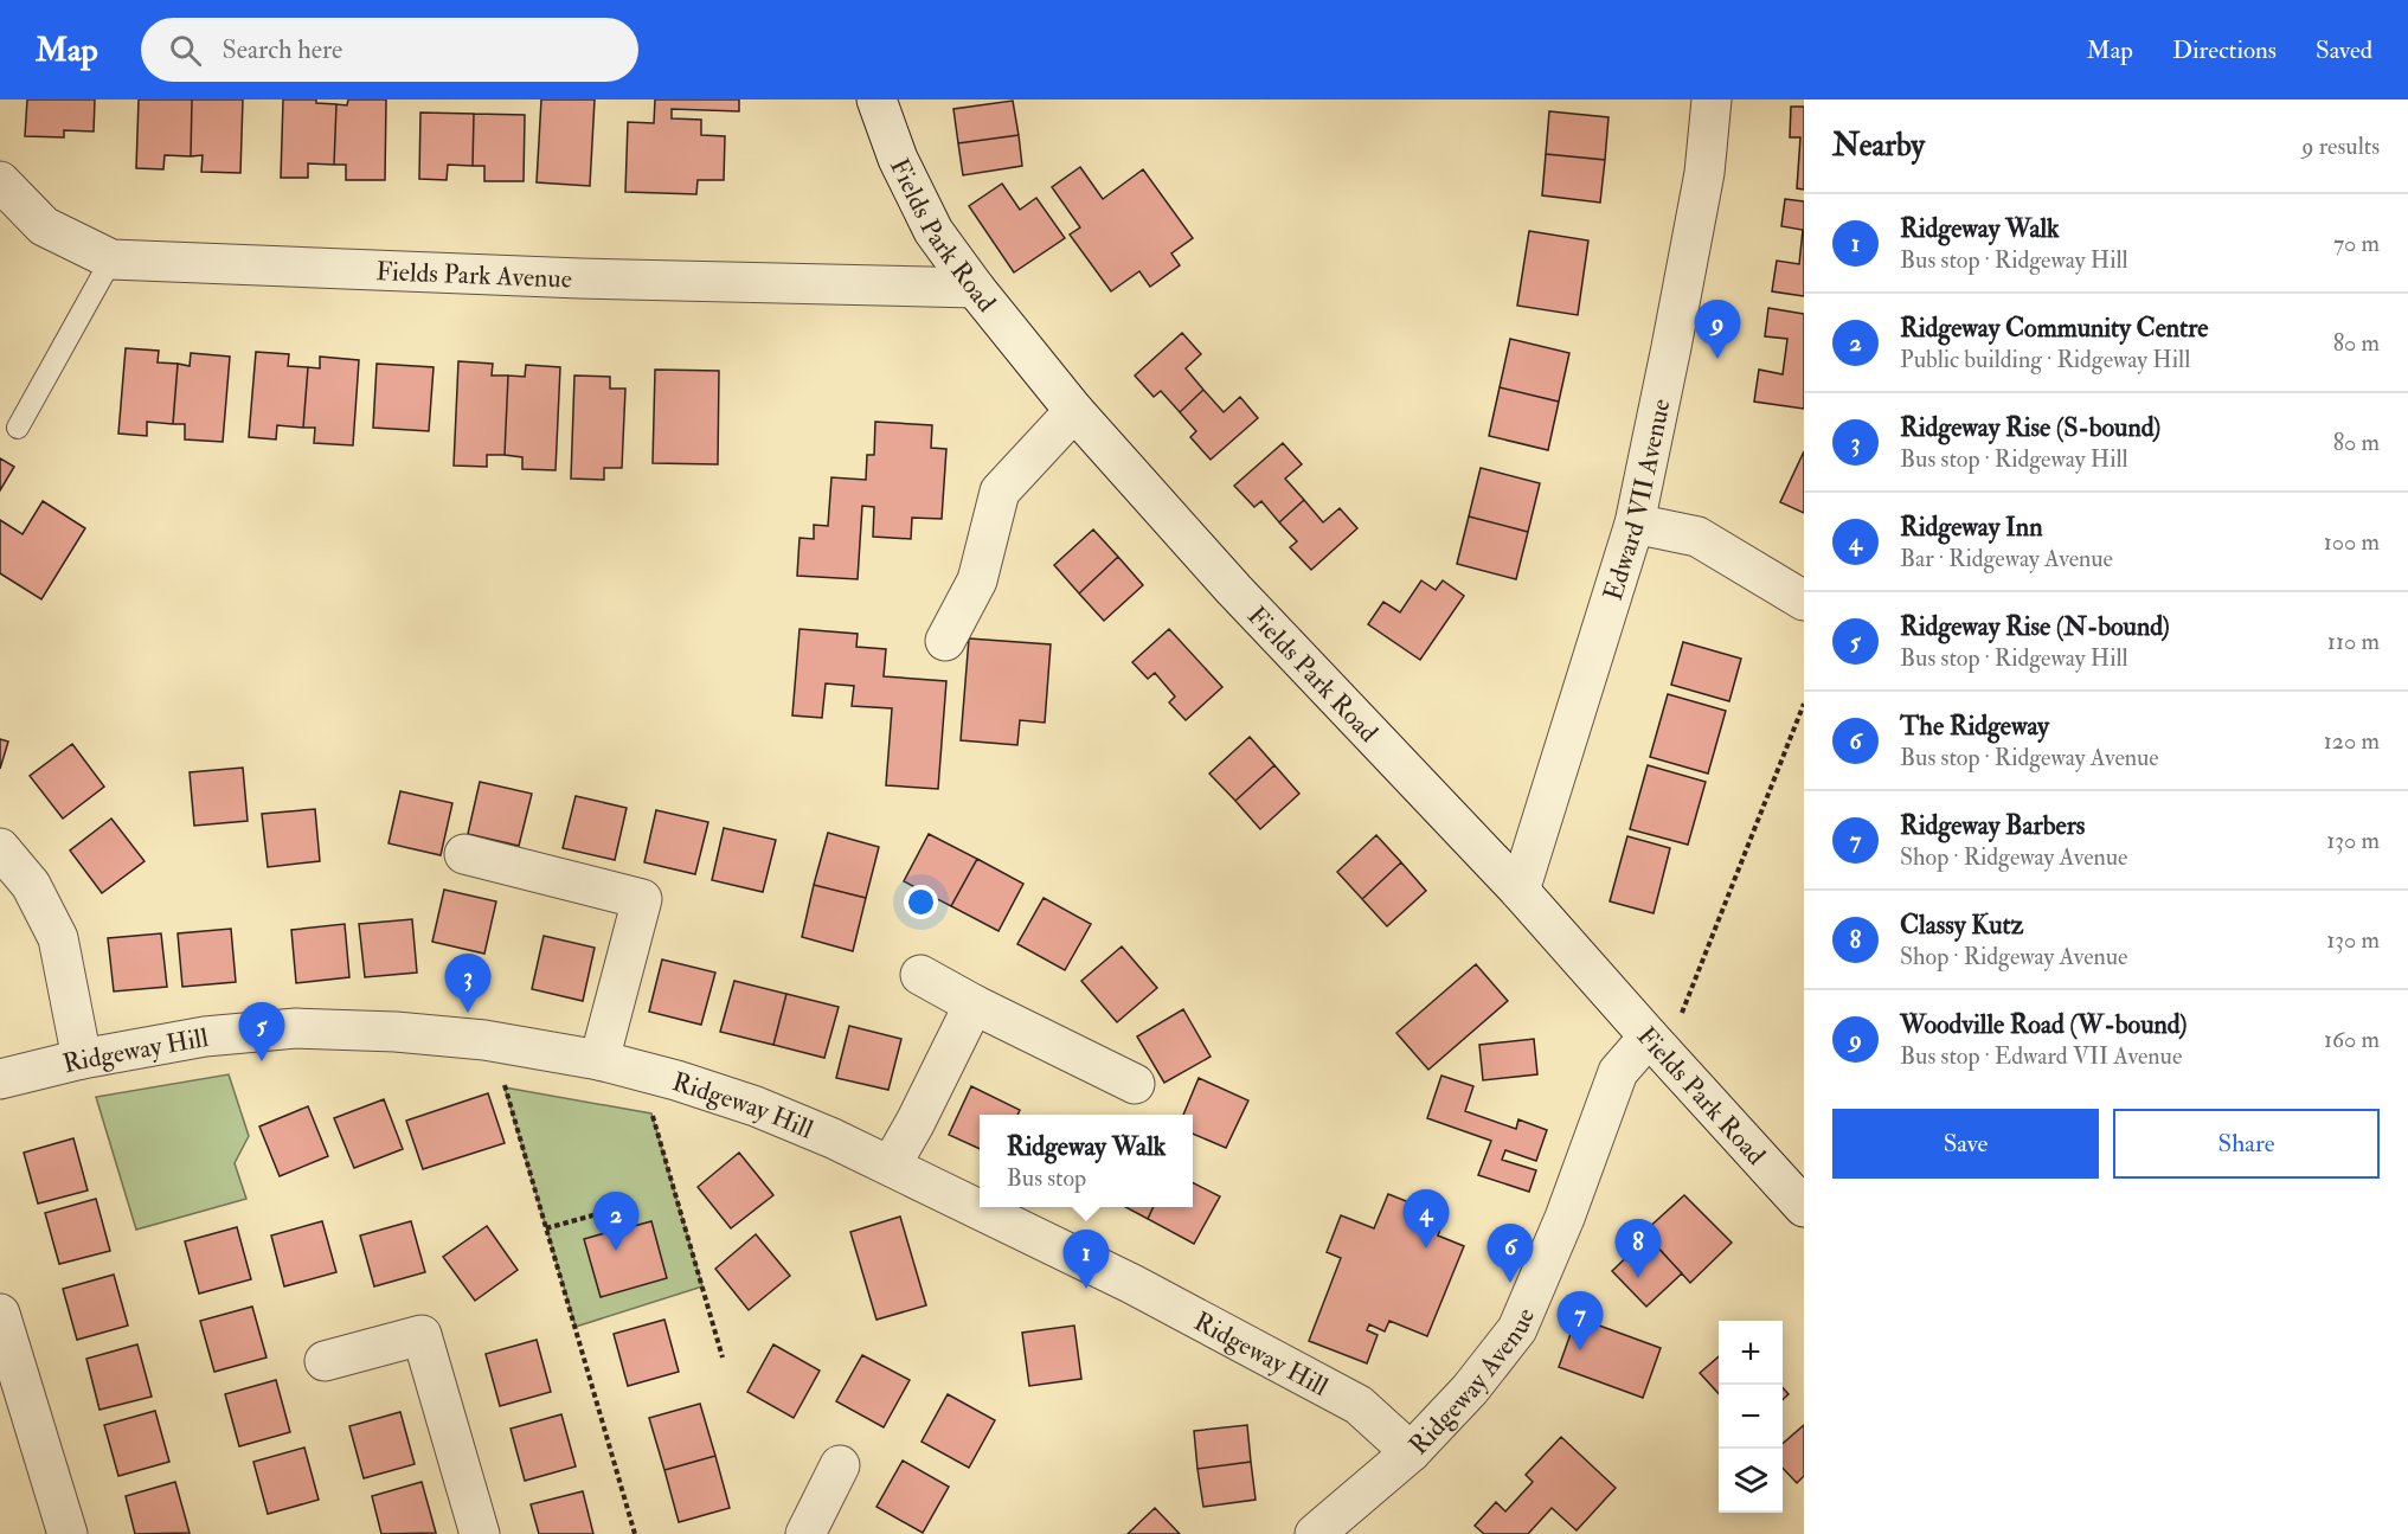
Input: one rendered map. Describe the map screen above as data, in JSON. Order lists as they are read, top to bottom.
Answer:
{
  "streets": {
    "street": [
      "Fields Park Road",
      "Fields Park Avenue",
      "Edward VII Avenue",
      "Ridgeway Hill",
      "Ridgeway Avenue"
    ]
  },
  "crossings": [
    ["Fields Park Road", "Fields Park Avenue"],
    ["Fields Park Road", "Edward VII Avenue"],
    ["Fields Park Road", "Ridgeway Avenue"],
    ["Ridgeway Hill", "Ridgeway Avenue"]
  ],
  "page": {
    "header": "Map",
    "search": "Search here",
    "nav": ["Map", "Directions", "Saved"],
    "heading": ["Nearby", "9 results"],
    "list": [
      {
        "mark": "1",
        "name": "Ridgeway Walk",
        "note": "Bus stop · Ridgeway Hill",
        "value": "70 m"
      },
      {
        "mark": "2",
        "name": "Ridgeway Community Centre",
        "note": "Public building · Ridgeway Hill",
        "value": "80 m"
      },
      {
        "mark": "3",
        "name": "Ridgeway Rise (S-bound)",
        "note": "Bus stop · Ridgeway Hill",
        "value": "80 m"
      },
      {
        "mark": "4",
        "name": "Ridgeway Inn",
        "note": "Bar · Ridgeway Avenue",
        "value": "100 m"
      },
      {
        "mark": "5",
        "name": "Ridgeway Rise (N-bound)",
        "note": "Bus stop · Ridgeway Hill",
        "value": "110 m"
      },
      {
        "mark": "6",
        "name": "The Ridgeway",
        "note": "Bus stop · Ridgeway Avenue",
        "value": "120 m"
      },
      {
        "mark": "7",
        "name": "Ridgeway Barbers",
        "note": "Shop · Ridgeway Avenue",
        "value": "130 m"
      },
      {
        "mark": "8",
        "name": "Classy Kutz",
        "note": "Shop · Ridgeway Avenue",
        "value": "130 m"
      },
      {
        "mark": "9",
        "name": "Woodville Road (W-bound)",
        "note": "Bus stop · Edward VII Avenue",
        "value": "160 m"
      }
    ],
    "pins": [
      "9",
      "3",
      "5",
      "4",
      "2",
      "8",
      "6",
      "1",
      "7"
    ],
    "buttons": ["Save", "Share"],
    "popup": ["Ridgeway Walk", "Bus stop"],
    "map_buttons": ["+", "−"]
  }
}
